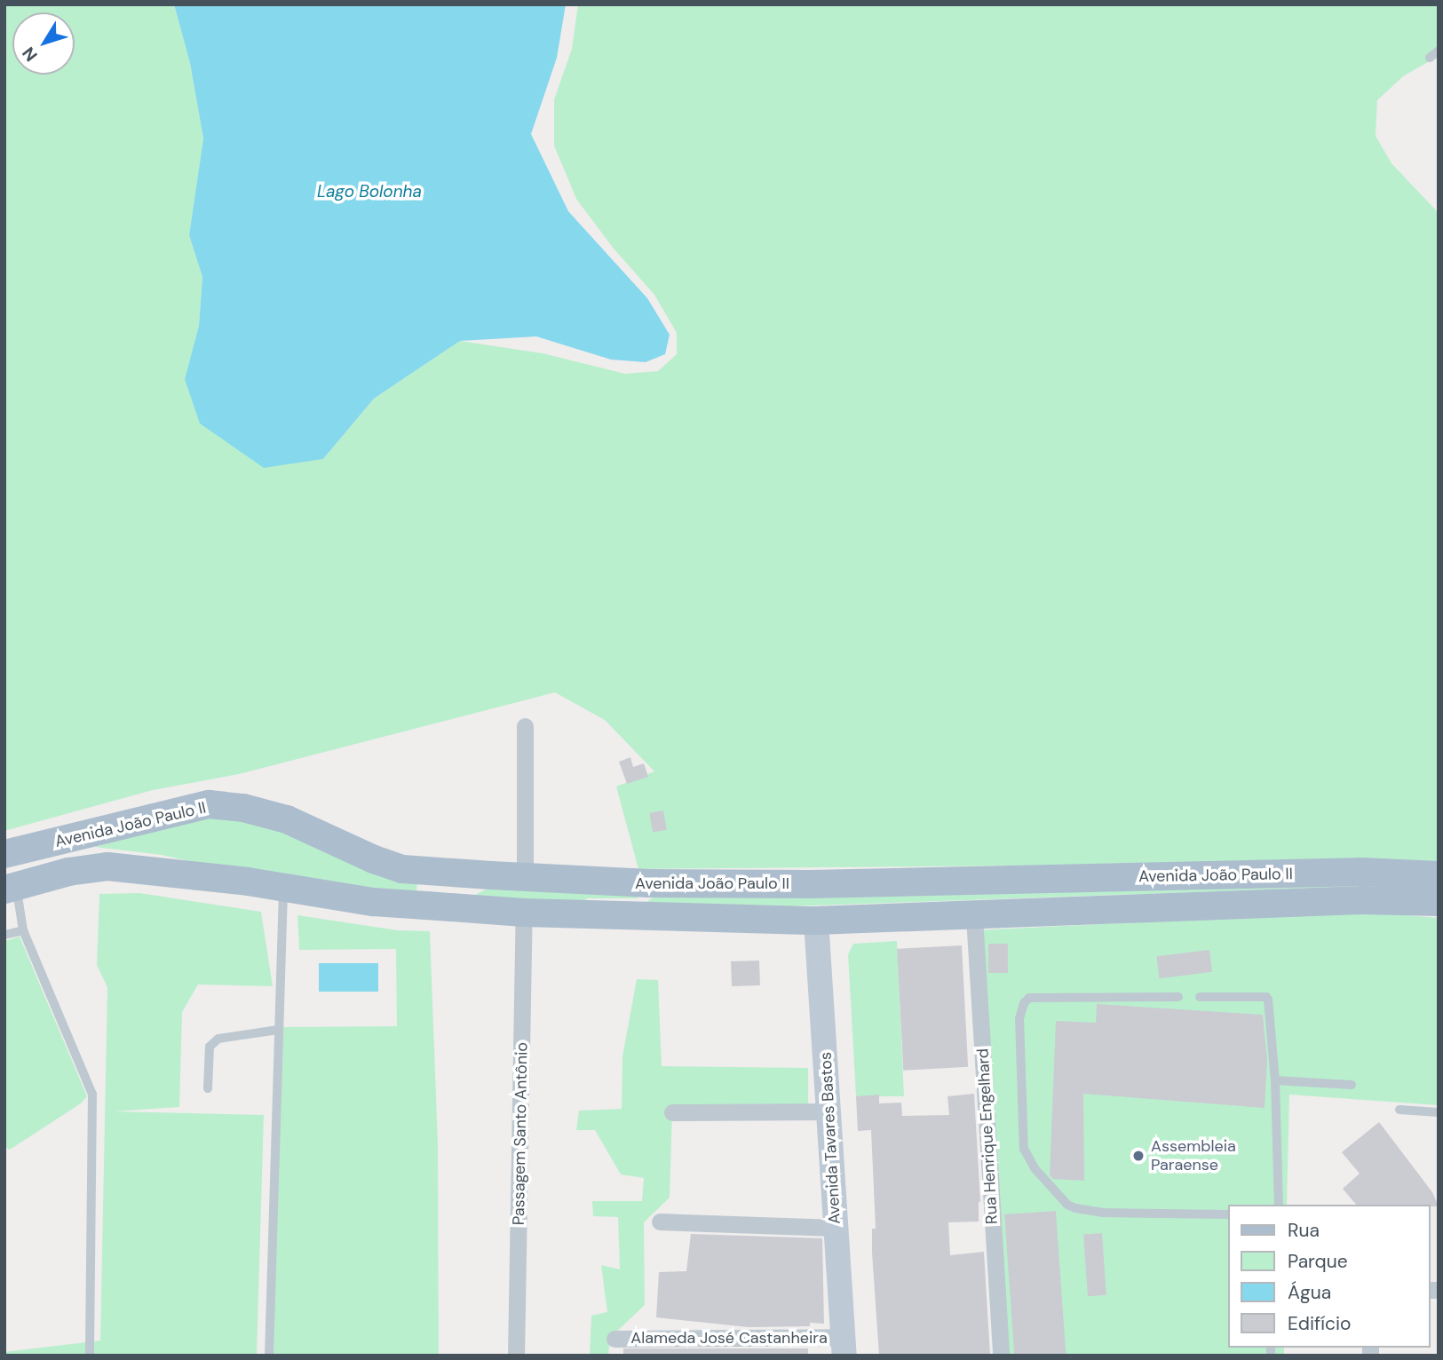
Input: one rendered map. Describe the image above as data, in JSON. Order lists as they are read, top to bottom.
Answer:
{
  "streets": {
    "main road": ["Avenida João Paulo II", "Avenida Tavares Bastos"],
    "street": ["Passagem Santo Antônio", "Rua Henrique Engelhard", "Alameda José Castanheira"]
  },
  "crossings": [
    ["Avenida João Paulo II", "Passagem Santo Antônio"],
    ["Avenida João Paulo II", "Rua Henrique Engelhard"],
    ["Avenida João Paulo II", "Avenida Tavares Bastos"],
    ["Avenida Tavares Bastos", "Alameda José Castanheira"]
  ],
  "water": ["Lago Bolonha"],
  "places": ["Assembleia Paraense"],
  "legend": [
    "Rua",
    "Parque",
    "Água",
    "Edifício"
  ],
  "north": "bottom left"
}
